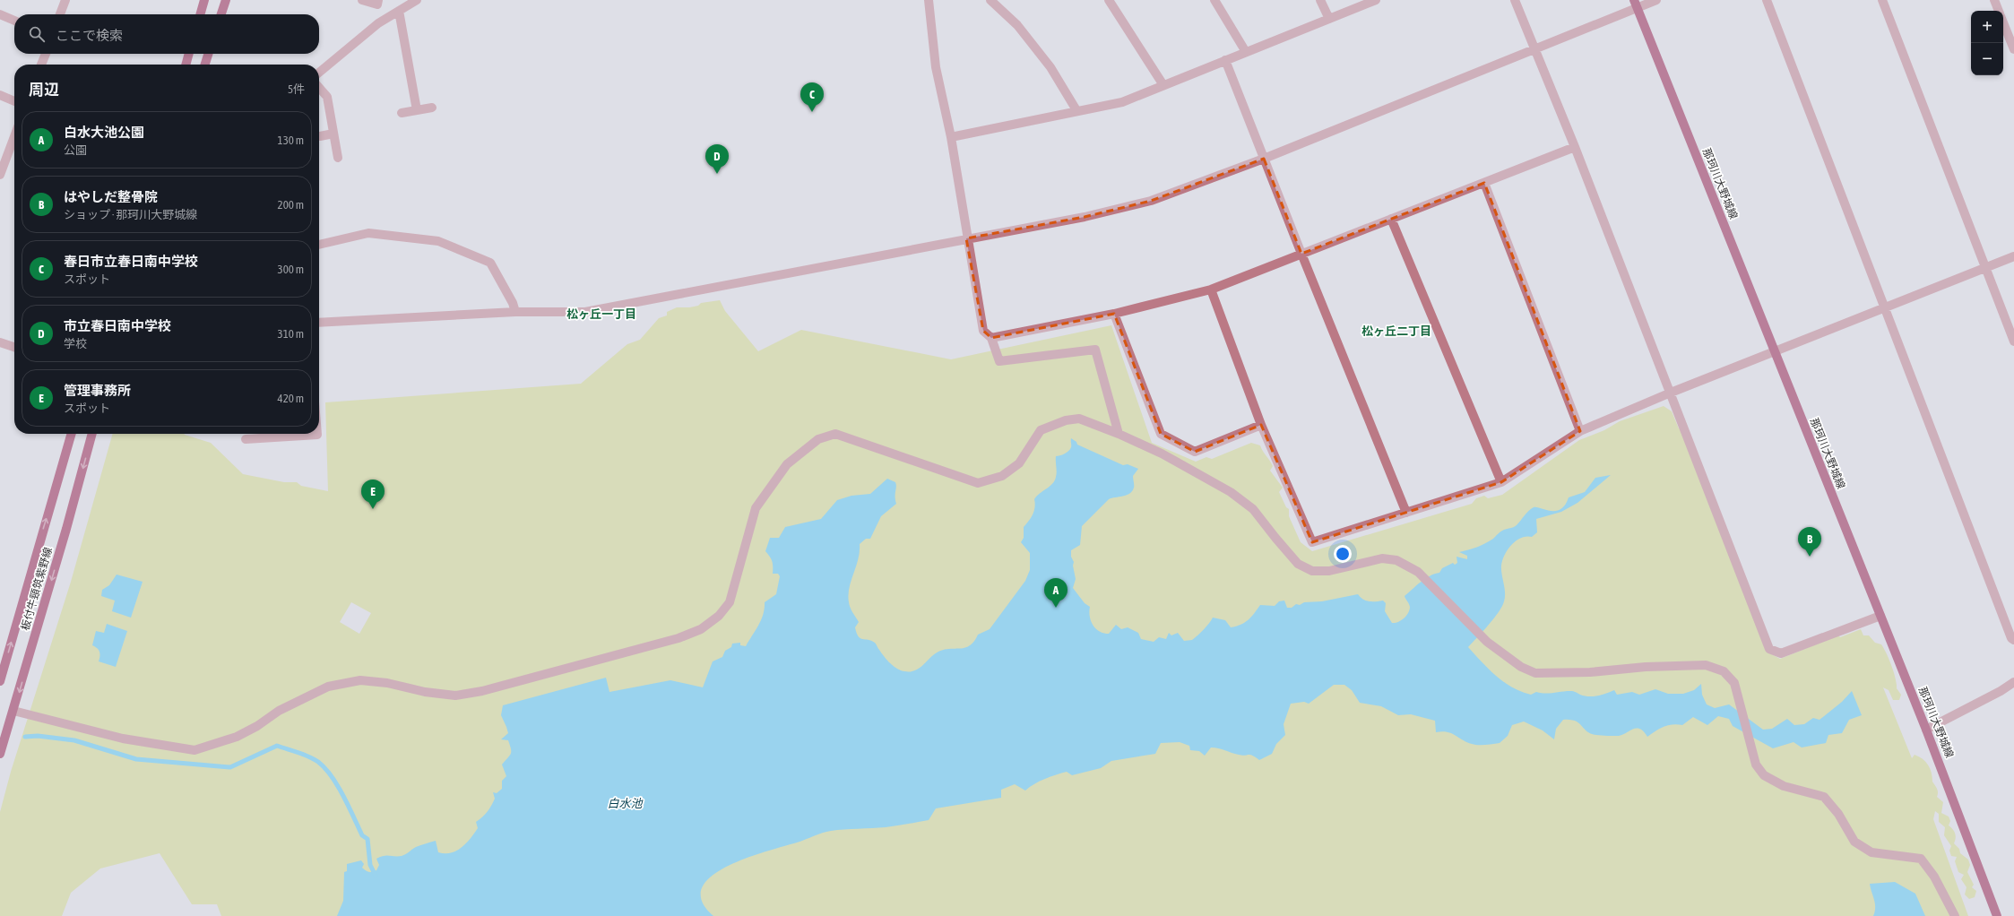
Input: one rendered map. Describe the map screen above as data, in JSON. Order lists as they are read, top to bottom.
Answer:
{
  "streets": {
    "main road": ["那珂川大野城線", "板付牛頸筑紫野線"]
  },
  "districts": ["松ヶ丘一丁目", "松ヶ丘二丁目"],
  "water": ["白水池"],
  "page": {
    "map_buttons": ["+", "−"],
    "search": "ここで検索",
    "heading": ["周辺", "5件"],
    "pins": [
      "C",
      "D",
      "E",
      "B",
      "A"
    ],
    "list": [
      {
        "mark": "A",
        "name": "白水大池公園",
        "note": "公園",
        "value": "130 m"
      },
      {
        "mark": "B",
        "name": "はやしだ整骨院",
        "note": "ショップ · 那珂川大野城線",
        "value": "200 m"
      },
      {
        "mark": "C",
        "name": "春日市立春日南中学校",
        "note": "スポット",
        "value": "300 m"
      },
      {
        "mark": "D",
        "name": "市立春日南中学校",
        "note": "学校",
        "value": "310 m"
      },
      {
        "mark": "E",
        "name": "管理事務所",
        "note": "スポット",
        "value": "420 m"
      }
    ]
  }
}
